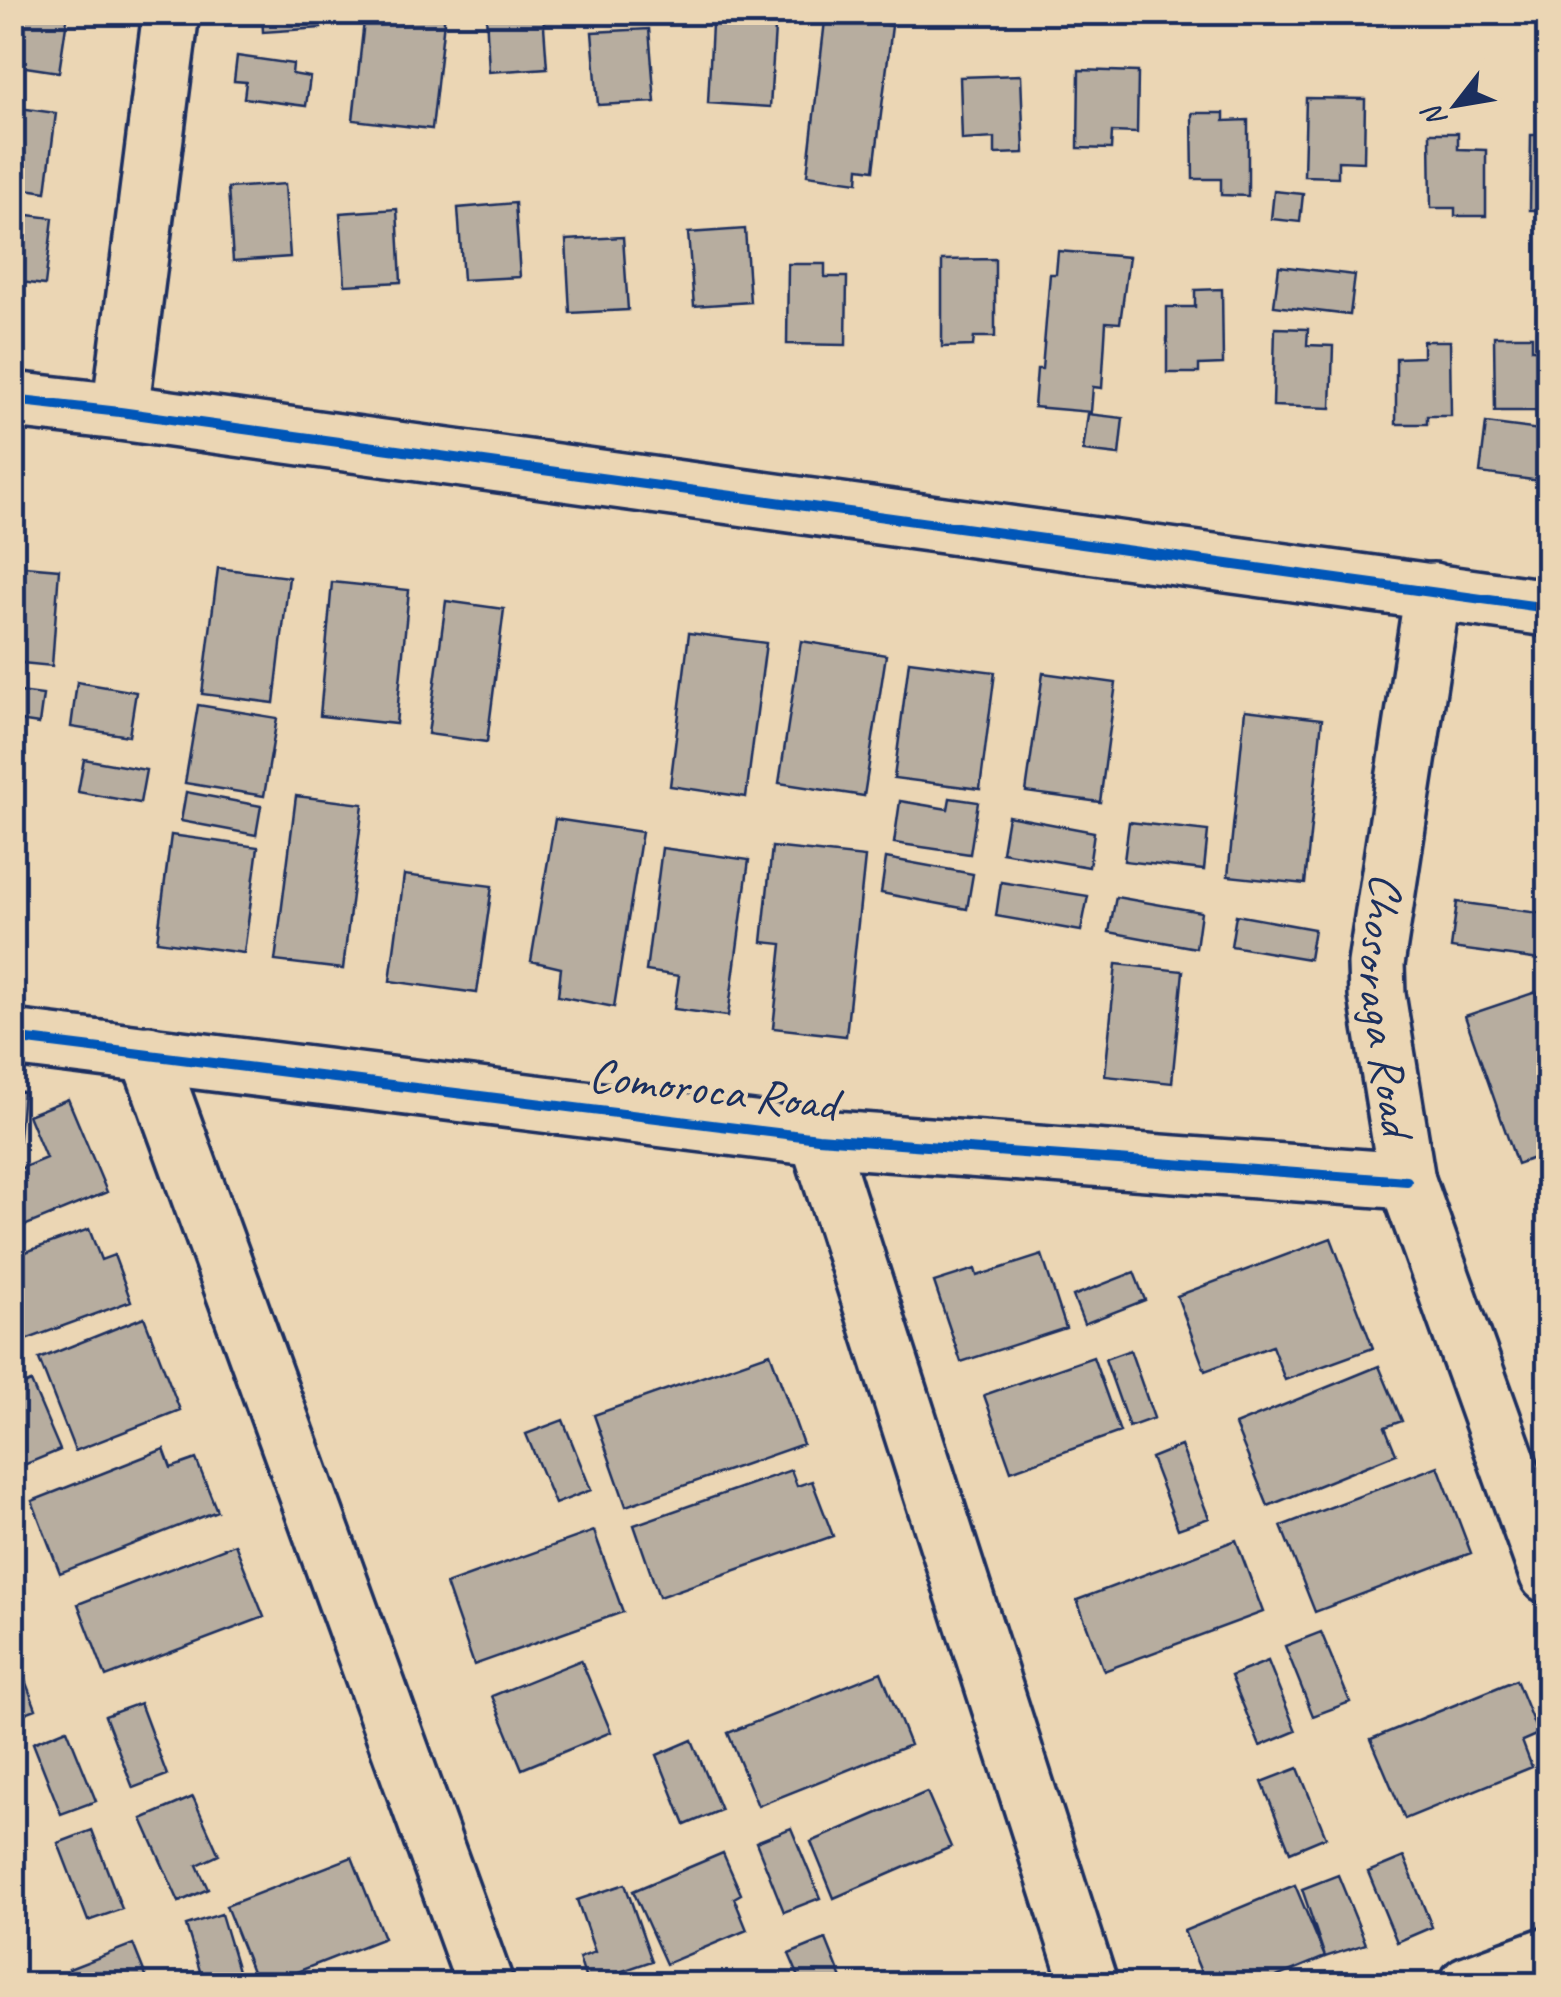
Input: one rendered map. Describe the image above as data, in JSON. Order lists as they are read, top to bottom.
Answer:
{
  "streets": {
    "street": ["Chosoraga Road", "Comoroca Road"]
  },
  "crossings": [
    ["Chosoraga Road", "Comoroca Road"]
  ],
  "north": "bottom left"
}
